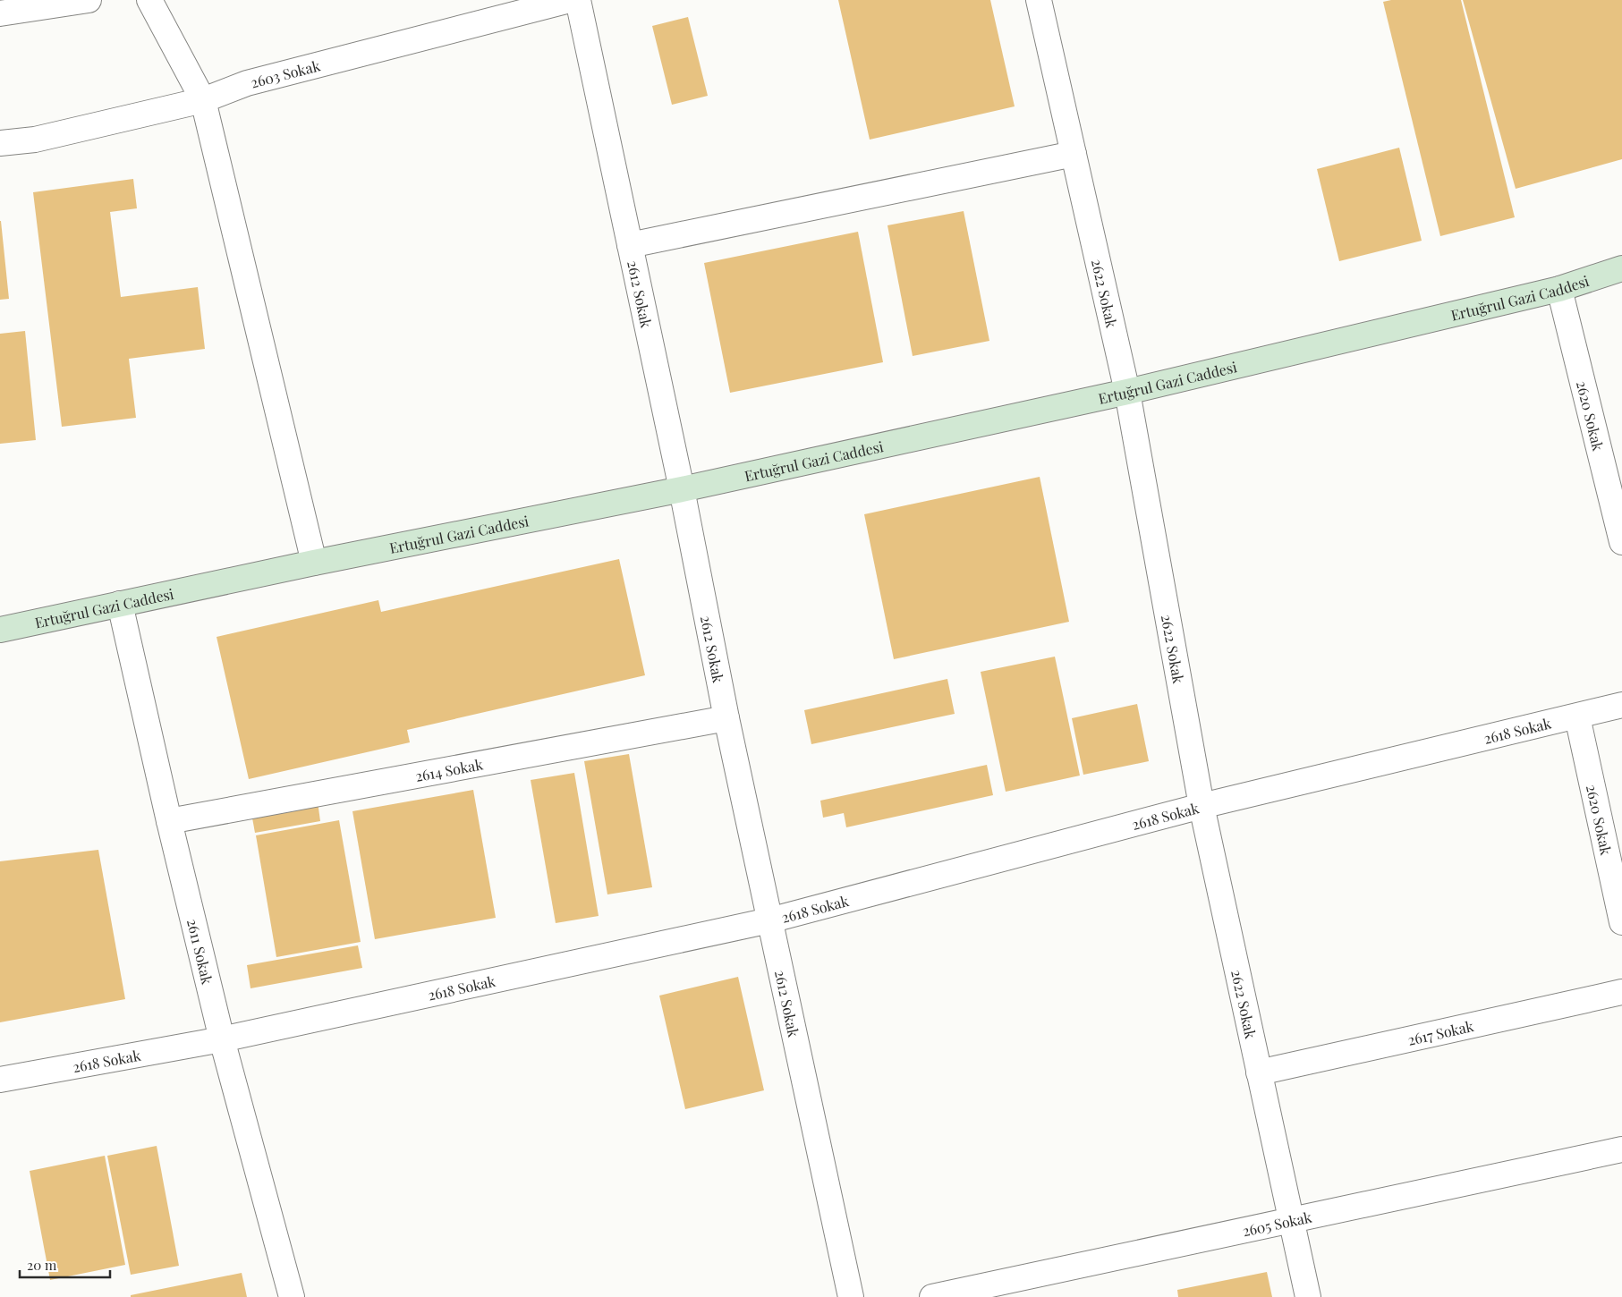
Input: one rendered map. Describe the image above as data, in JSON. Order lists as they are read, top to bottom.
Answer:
{
  "streets": {
    "main road": ["Ertuğrul Gazi Caddesi"],
    "street": [
      "2603 Sokak",
      "2622 Sokak",
      "2612 Sokak",
      "2620 Sokak",
      "2618 Sokak",
      "2614 Sokak",
      "2611 Sokak",
      "2617 Sokak",
      "2605 Sokak"
    ]
  },
  "crossings": [
    ["2622 Sokak", "Ertuğrul Gazi Caddesi"],
    ["2622 Sokak", "2618 Sokak"],
    ["2622 Sokak", "2617 Sokak"],
    ["2622 Sokak", "2605 Sokak"],
    ["2612 Sokak", "Ertuğrul Gazi Caddesi"],
    ["2612 Sokak", "2618 Sokak"],
    ["2612 Sokak", "2614 Sokak"],
    ["Ertuğrul Gazi Caddesi", "2620 Sokak"],
    ["Ertuğrul Gazi Caddesi", "2611 Sokak"],
    ["2620 Sokak", "2618 Sokak"],
    ["2618 Sokak", "2611 Sokak"],
    ["2614 Sokak", "2611 Sokak"]
  ],
  "scale_bar": "20 m"
}
